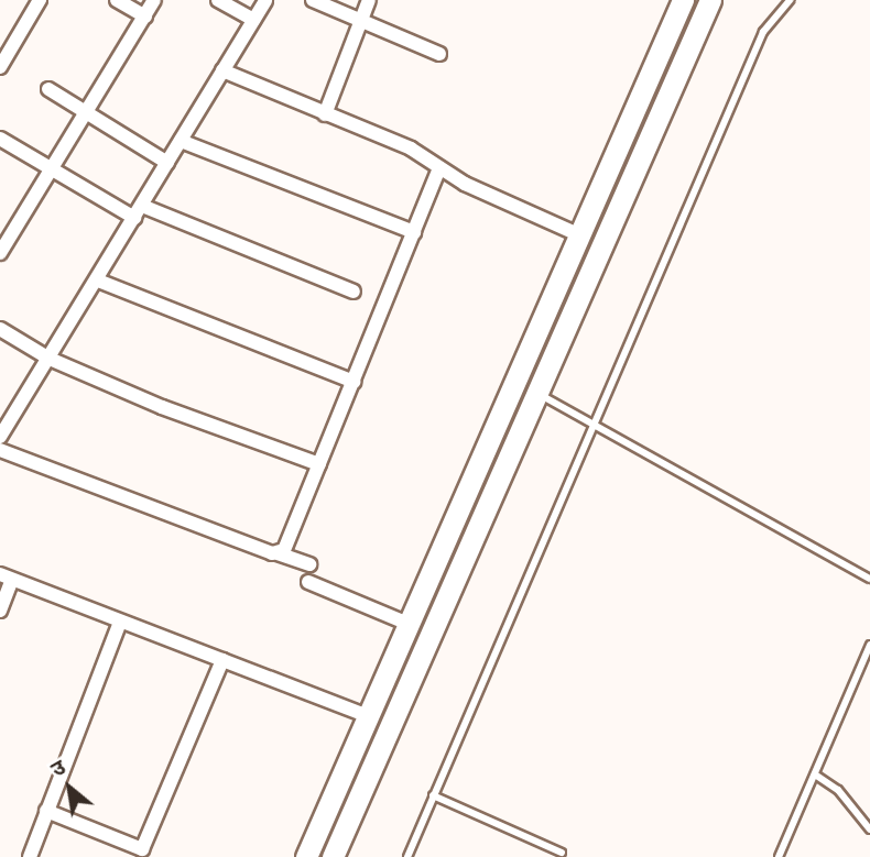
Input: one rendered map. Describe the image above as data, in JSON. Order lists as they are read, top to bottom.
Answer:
{
  "north": "top left"
}
